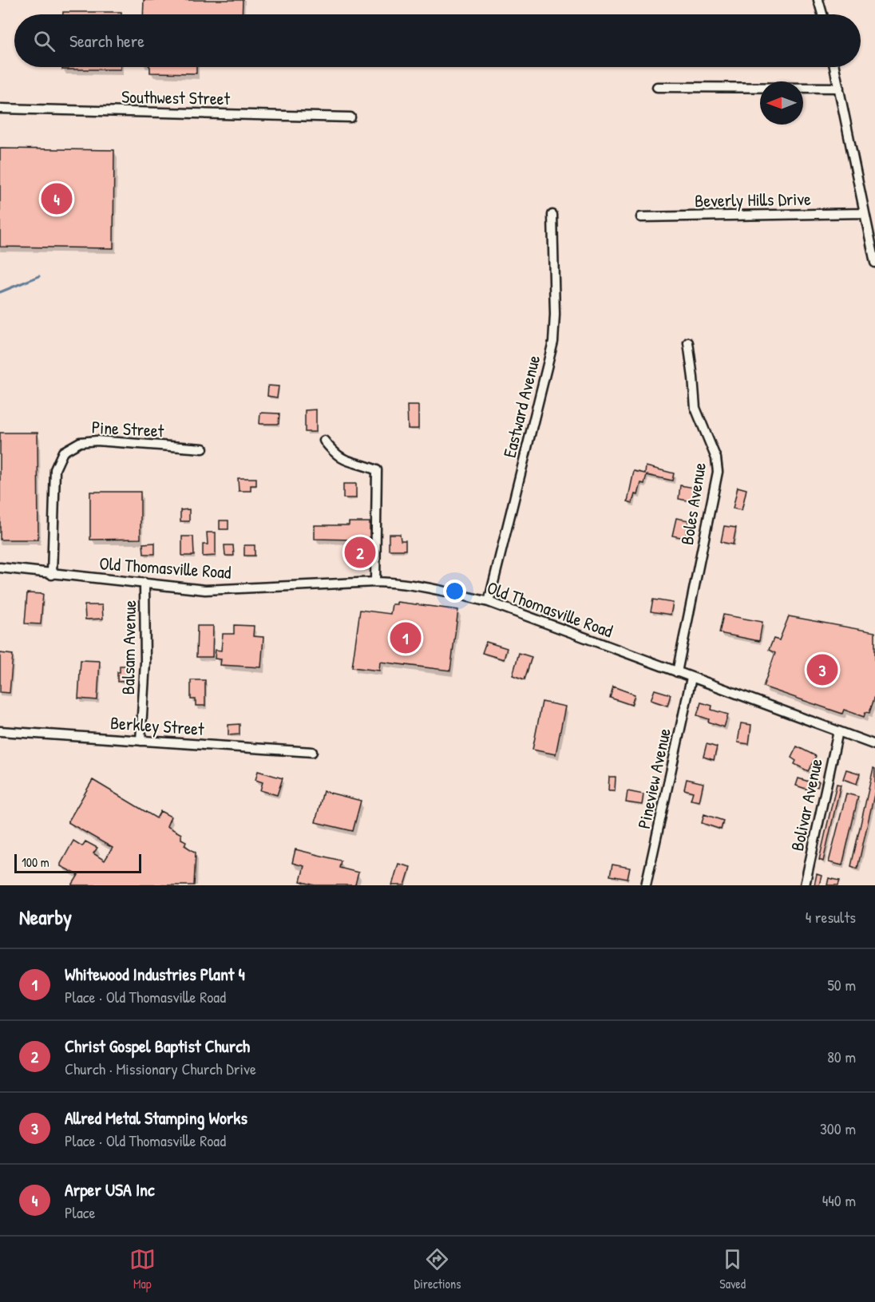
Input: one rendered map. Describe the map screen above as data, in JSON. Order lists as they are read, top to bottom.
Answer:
{
  "streets": {
    "street": [
      "Southwest Street",
      "Beverly Hills Drive",
      "Eastward Avenue",
      "Pine Street",
      "Boles Avenue",
      "Old Thomasville Road",
      "Balsam Avenue",
      "Berkley Street",
      "Pineview Avenue",
      "Bolivar Avenue"
    ]
  },
  "crossings": [
    ["Eastward Avenue", "Old Thomasville Road"],
    ["Pine Street", "Old Thomasville Road"],
    ["Boles Avenue", "Old Thomasville Road"],
    ["Old Thomasville Road", "Balsam Avenue"],
    ["Old Thomasville Road", "Pineview Avenue"],
    ["Old Thomasville Road", "Bolivar Avenue"],
    ["Balsam Avenue", "Berkley Street"]
  ],
  "scale_bar": "100 m",
  "north": "left",
  "page": {
    "search": "Search here",
    "pins": [
      "4",
      "2",
      "1",
      "3"
    ],
    "scale": "100 m",
    "heading": ["Nearby", "4 results"],
    "list": [
      {
        "mark": "1",
        "name": "Whitewood Industries Plant 4",
        "note": "Place · Old Thomasville Road",
        "value": "50 m"
      },
      {
        "mark": "2",
        "name": "Christ Gospel Baptist Church",
        "note": "Church · Missionary Church Drive",
        "value": "80 m"
      },
      {
        "mark": "3",
        "name": "Allred Metal Stamping Works",
        "note": "Place · Old Thomasville Road",
        "value": "300 m"
      },
      {
        "mark": "4",
        "name": "Arper USA Inc",
        "note": "Place",
        "value": "440 m"
      }
    ],
    "nav": ["Map", "Directions", "Saved"]
  }
}
